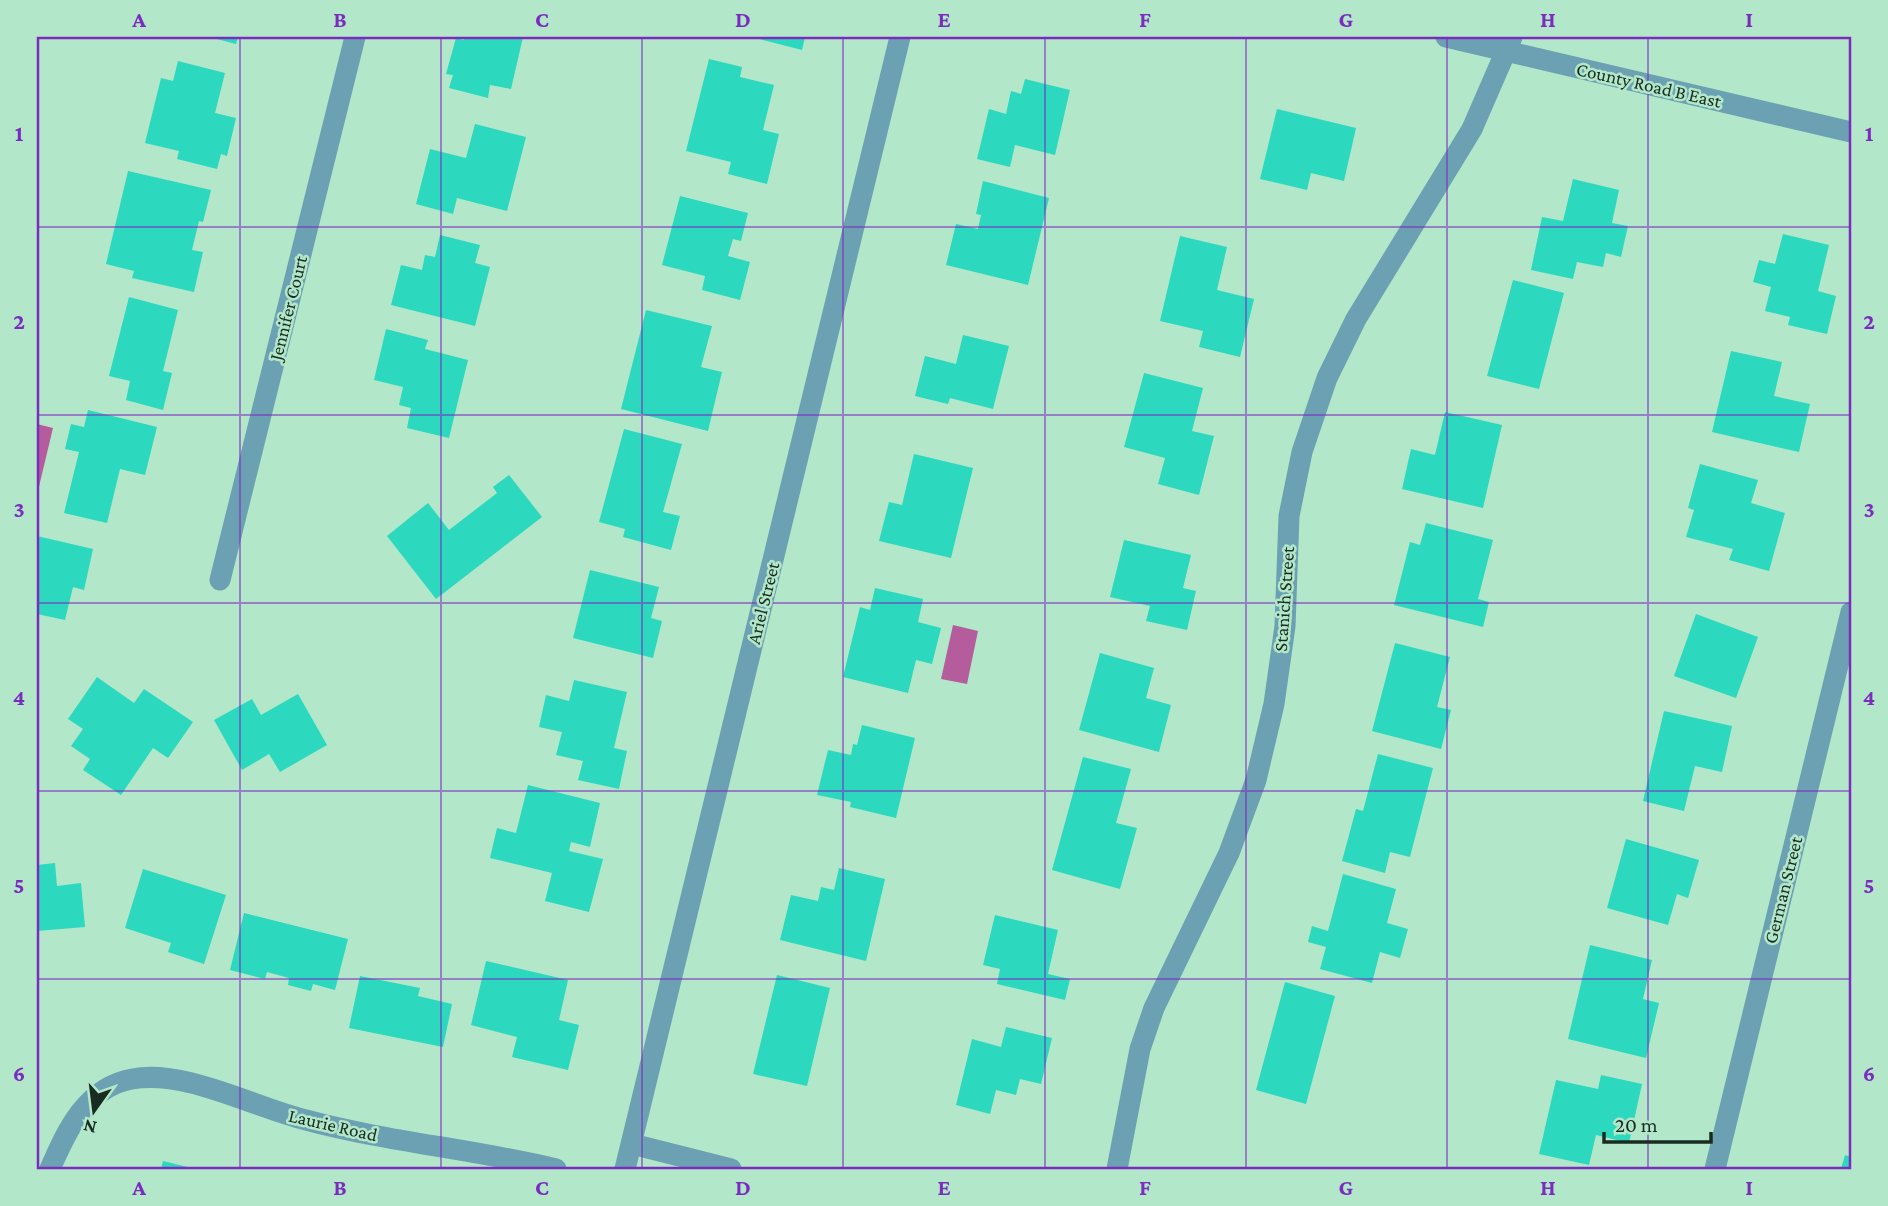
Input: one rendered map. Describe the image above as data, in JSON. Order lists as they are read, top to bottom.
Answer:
{
  "streets": {
    "street": [
      "County Road B East",
      "Jennifer Court",
      "Stanich Street",
      "Ariel Street",
      "German Street",
      "Laurie Road"
    ]
  },
  "crossings": [
    ["County Road B East", "Stanich Street"]
  ],
  "scale_bar": "20 m",
  "north": "bottom",
  "grid": {
    "columns": [
      "A",
      "B",
      "C",
      "D",
      "E",
      "F",
      "G",
      "H",
      "I"
    ],
    "rows": [
      "1",
      "2",
      "3",
      "4",
      "5",
      "6"
    ]
  }
}
